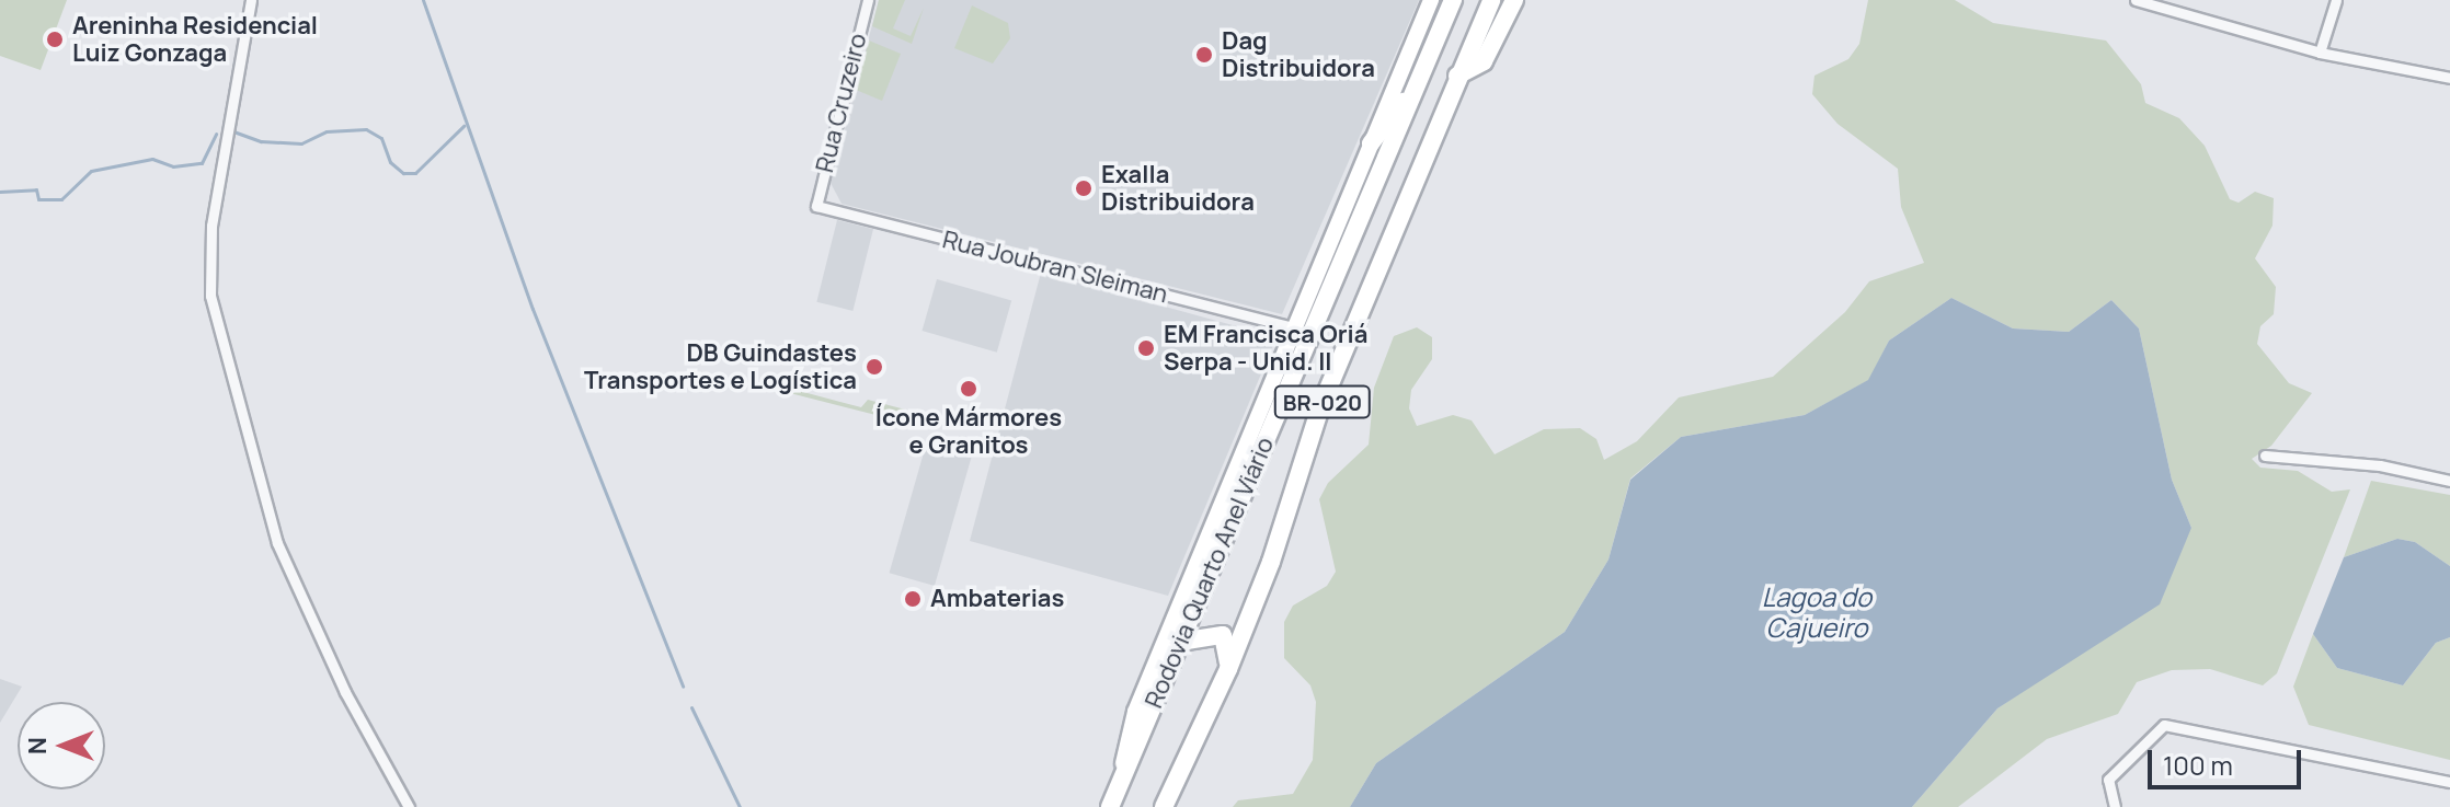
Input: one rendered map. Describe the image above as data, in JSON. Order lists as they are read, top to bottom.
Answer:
{
  "streets": {
    "highway": ["BR-020", "Rodovia Quarto Anel Viário"],
    "street": ["Rua Cruzeiro", "Rua Joubran Sleiman"]
  },
  "crossings": [
    ["Rua Cruzeiro", "Rua Joubran Sleiman"],
    ["Rua Joubran Sleiman", "BR-020"],
    ["BR-020", "Rodovia Quarto Anel Viário"]
  ],
  "water": ["Lagoa do Cajueiro"],
  "places": [
    "Areninha Residencial Luiz Gonzaga",
    "Dag Distribuidora",
    "Exalla Distribuidora",
    "EM Francisca Oriá Serpa - Unid. II",
    "DB Guindastes Transportes e Logística",
    "Ícone Mármores e Granitos",
    "Ambaterias"
  ],
  "scale_bar": "100 m",
  "north": "left"
}
